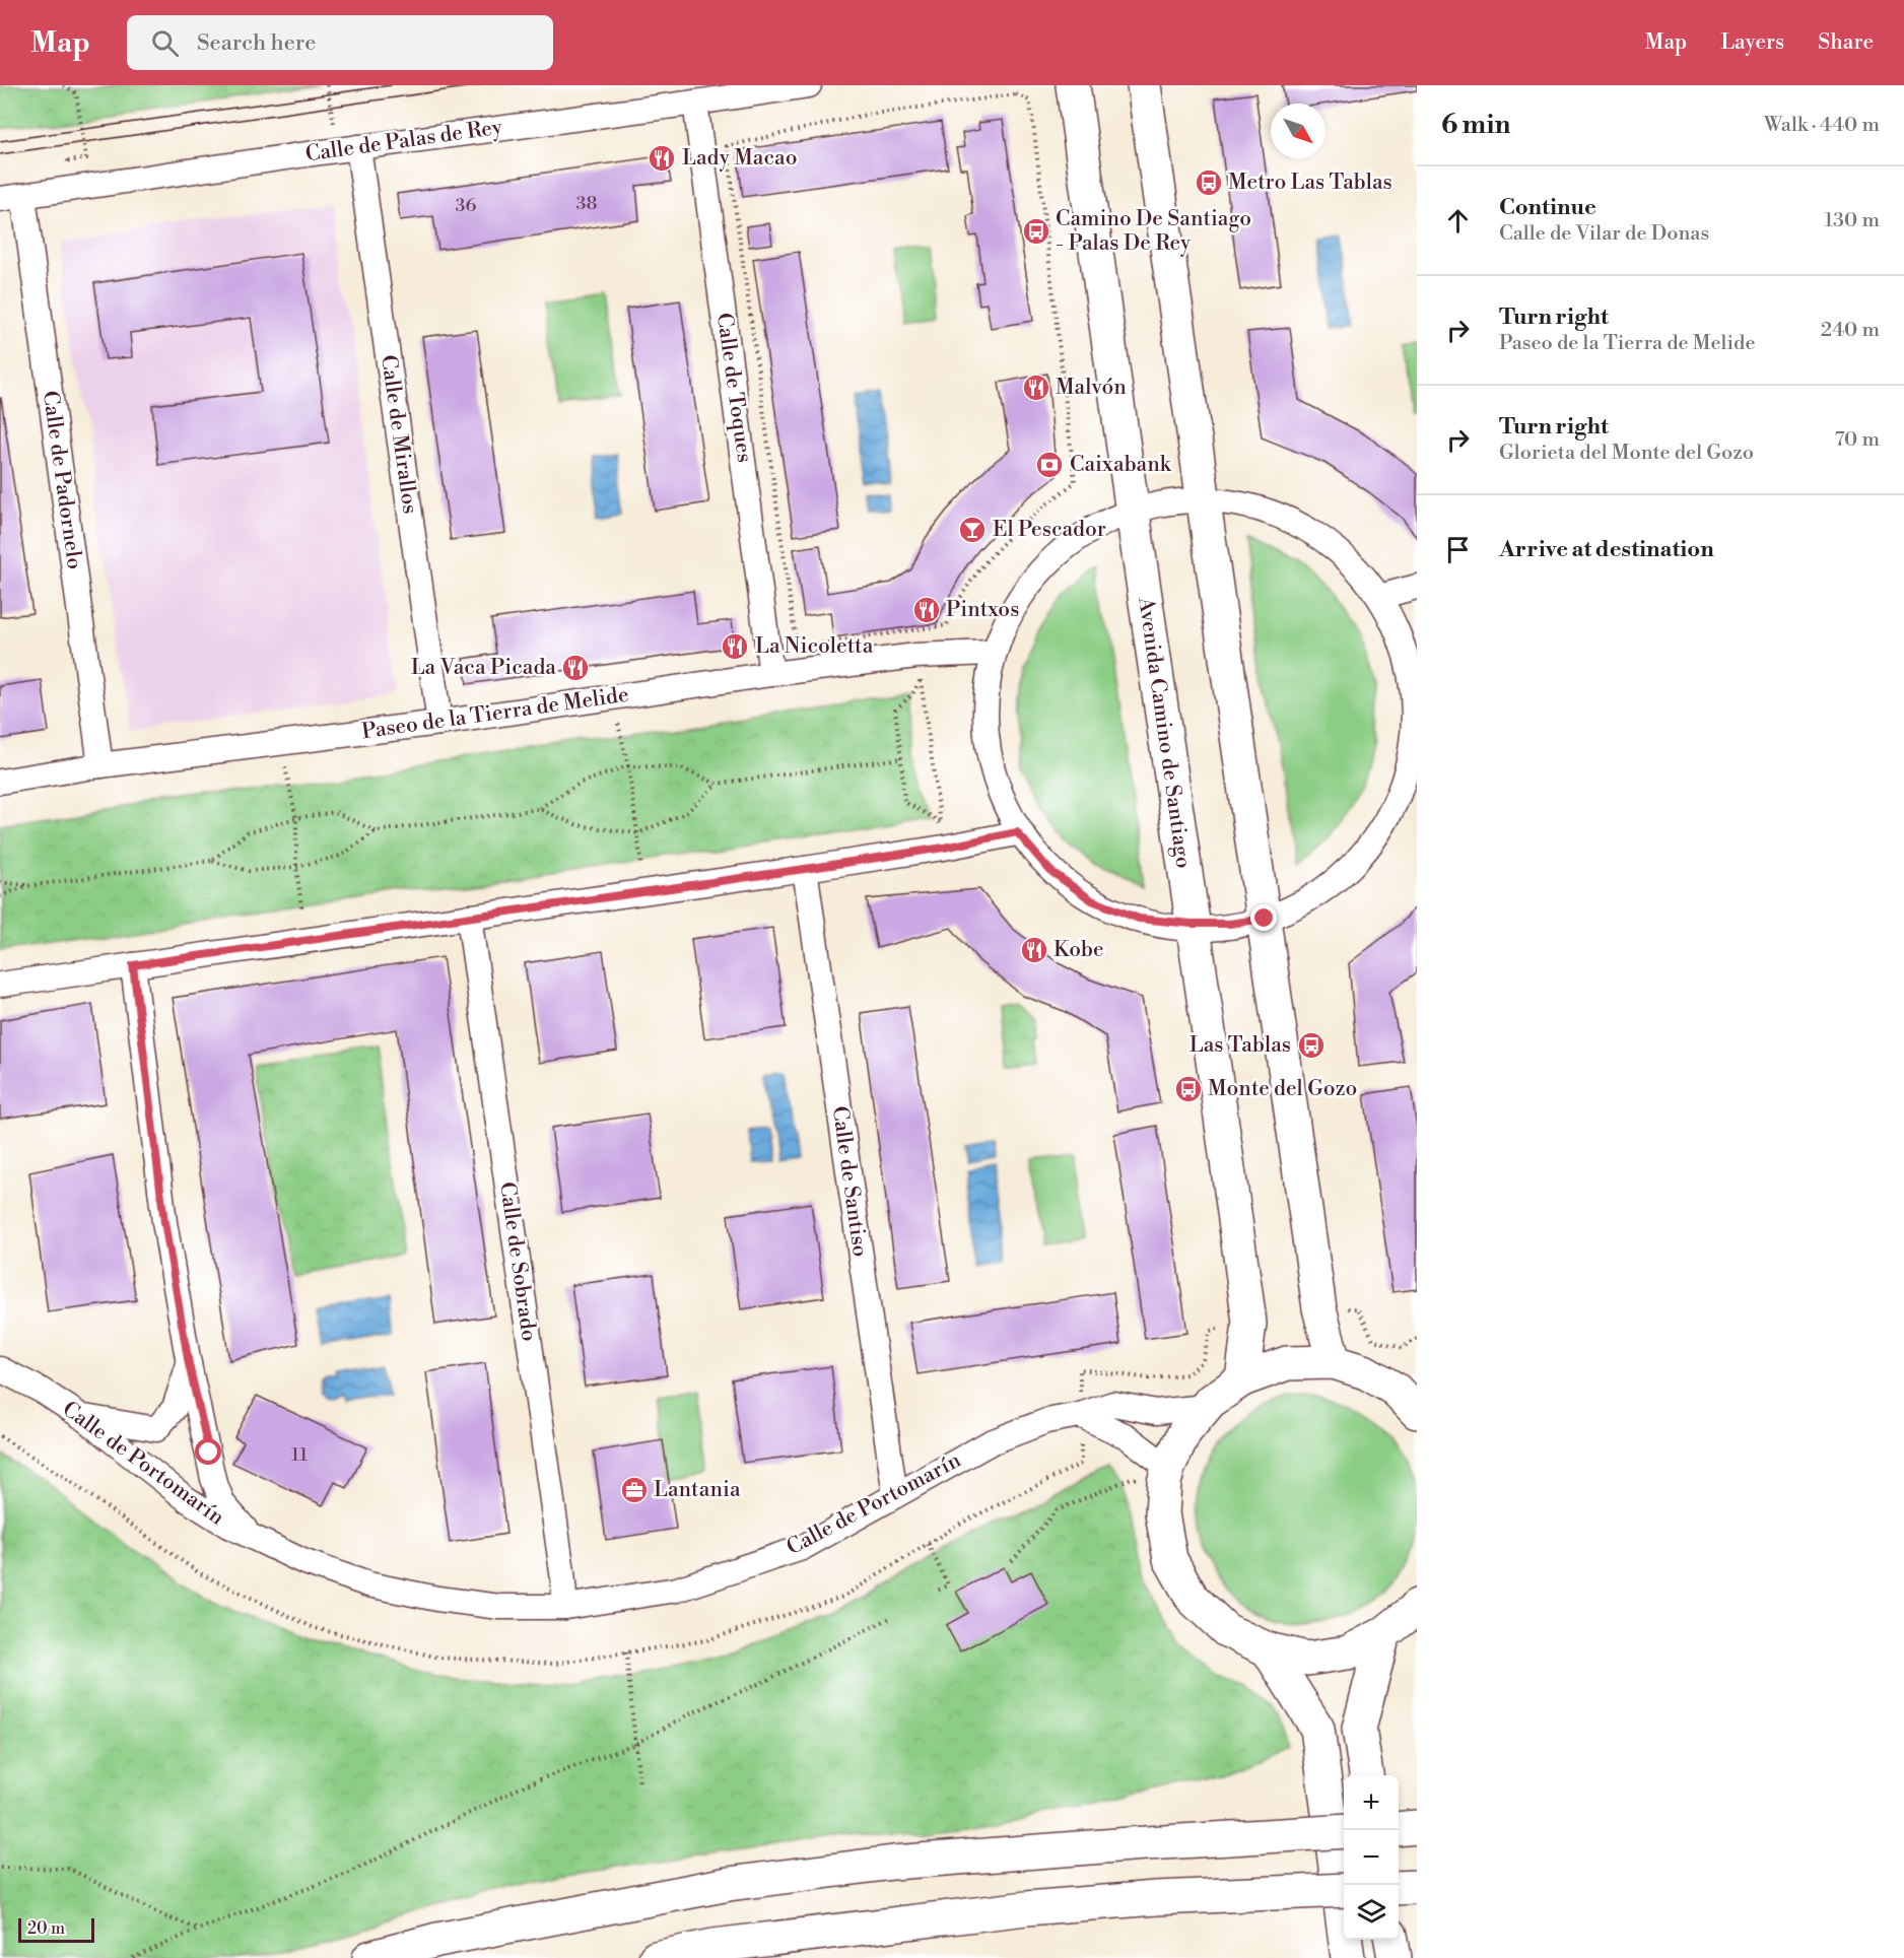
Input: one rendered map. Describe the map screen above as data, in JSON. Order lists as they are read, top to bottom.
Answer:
{
  "streets": {
    "main road": ["Avenida Camino de Santiago"],
    "street": [
      "Calle de Palas de Rey",
      "Calle de Toques",
      "Calle de Mirallos",
      "Calle de Padornelo",
      "Paseo de la Tierra de Melide",
      "Calle de Santiso",
      "Calle de Sobrado",
      "Calle de Portomarín"
    ]
  },
  "crossings": [
    ["Calle de Palas de Rey", "Calle de Toques"],
    ["Calle de Palas de Rey", "Calle de Mirallos"],
    ["Calle de Palas de Rey", "Calle de Padornelo"],
    ["Calle de Toques", "Paseo de la Tierra de Melide"],
    ["Calle de Mirallos", "Paseo de la Tierra de Melide"],
    ["Calle de Padornelo", "Paseo de la Tierra de Melide"],
    ["Calle de Santiso", "Calle de Portomarín"],
    ["Calle de Sobrado", "Calle de Portomarín"]
  ],
  "places": {
    "restaurant": [
      "Lady Macao",
      "Malvón",
      "Pintxos",
      "La Nicoletta",
      "La Vaca Picada",
      "Kobe"
    ],
    "bus stop": [
      "Metro Las Tablas",
      "Camino De Santiago - Palas De Rey",
      "Las Tablas",
      "Monte del Gozo"
    ],
    "bank": ["Caixabank"],
    "bar": ["El Pescador"],
    "office": ["Lantania"]
  },
  "house_numbers": ["38", "36", "11"],
  "scale_bar": "20 m",
  "north": "bottom right",
  "page": {
    "header": "Map",
    "search": "Search here",
    "nav": ["Map", "Layers", "Share"],
    "heading": ["6 min", "Walk · 440 m"],
    "list": [
      ["Continue", "Calle de Vilar de Donas", "130 m"],
      ["Turn right", "Paseo de la Tierra de Melide", "240 m"],
      ["Turn right", "Glorieta del Monte del Gozo", "70 m"],
      "Arrive at destination"
    ],
    "map_buttons": ["+", "−"],
    "scale": "20 m"
  }
}
